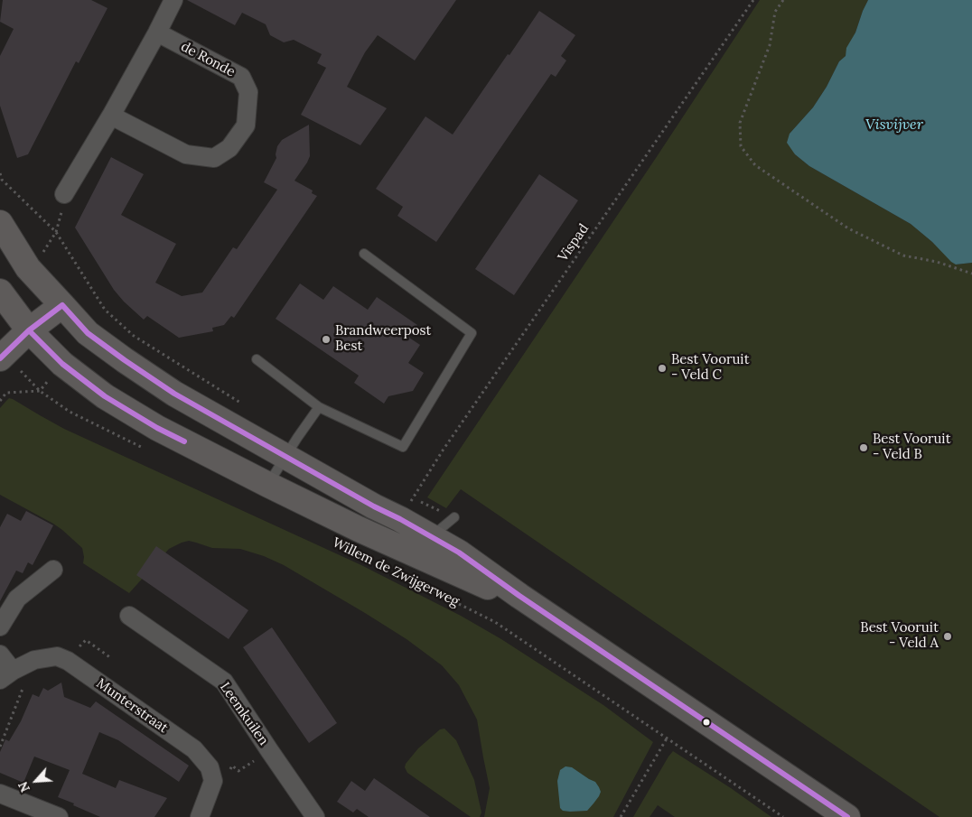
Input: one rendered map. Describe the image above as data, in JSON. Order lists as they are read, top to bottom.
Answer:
{
  "streets": {
    "main road": ["Willem de Zwijgerweg"],
    "street": ["de Ronde", "Munterstraat", "Leemkuilen"],
    "path": ["Vispad"]
  },
  "water": ["Visvijver"],
  "places": [
    "Brandweerpost Best",
    "Best Vooruit - Veld C",
    "Best Vooruit - Veld B",
    "Best Vooruit - Veld A"
  ],
  "north": "bottom left"
}
